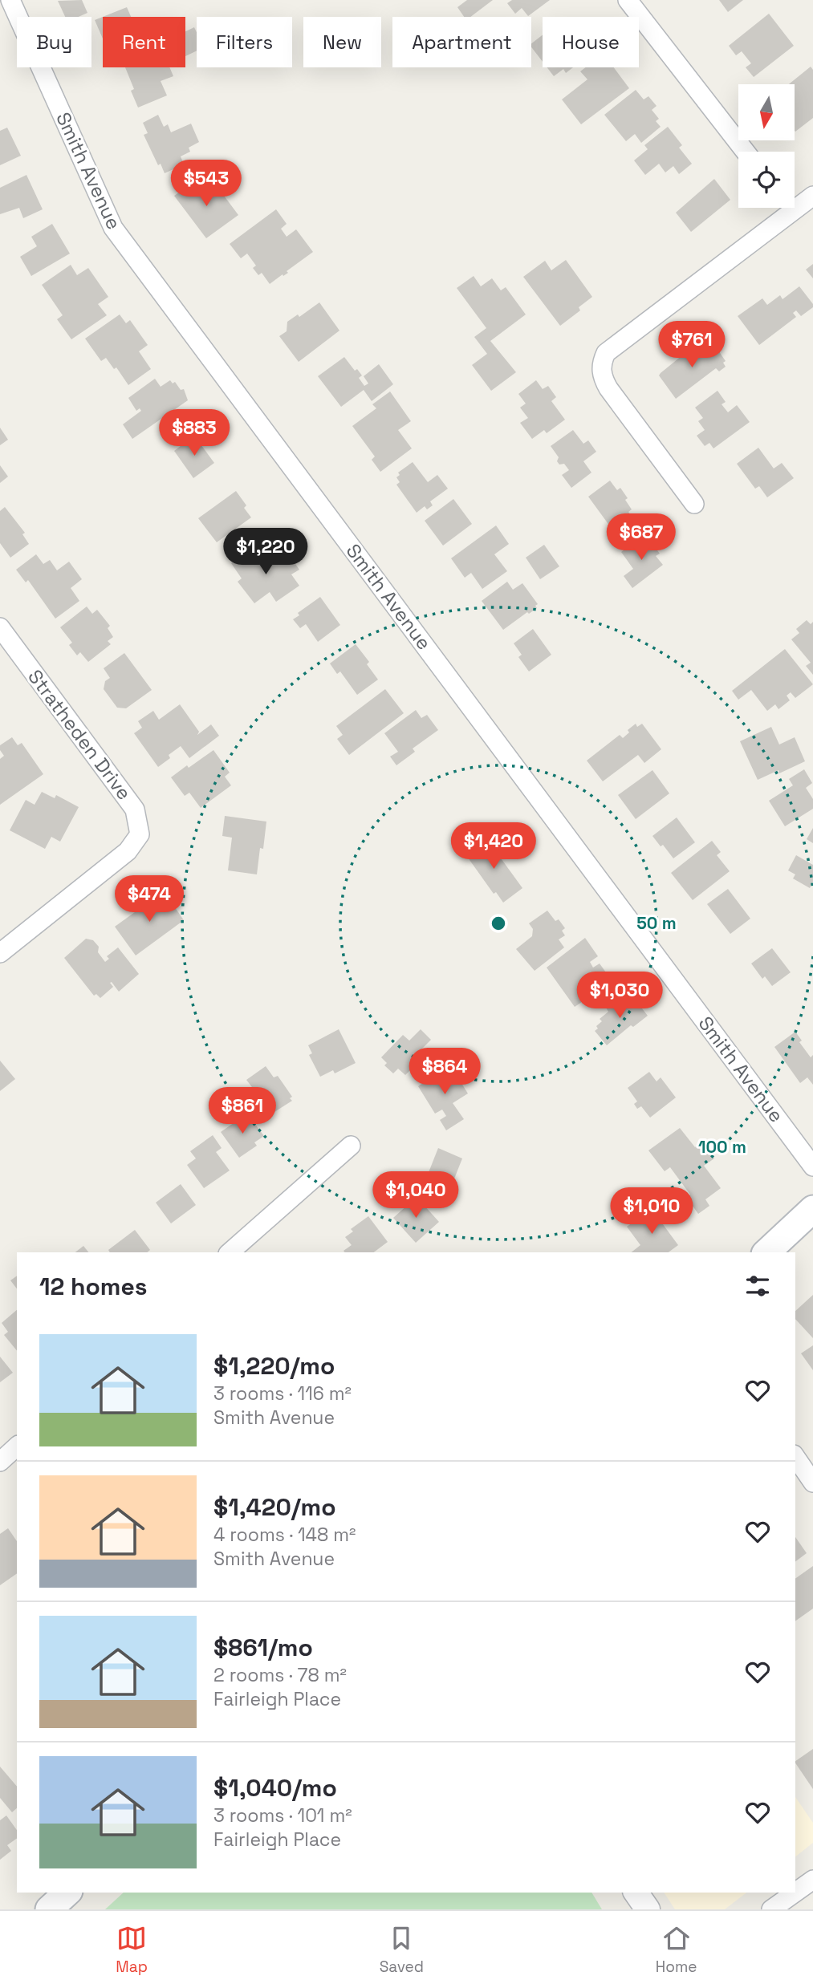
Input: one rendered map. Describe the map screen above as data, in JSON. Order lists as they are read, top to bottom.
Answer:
{
  "streets": {
    "street": ["Smith Avenue", "Stratheden Drive"]
  },
  "north": "bottom",
  "page": {
    "chip": [
      "Buy",
      "Rent",
      "Filters",
      "New",
      "Apartment",
      "House"
    ],
    "price": [
      "$543",
      "$761",
      "$883",
      "$687",
      "$1,220",
      "$1,420",
      "$474",
      "$1,030",
      "$864",
      "$861",
      "$1,040",
      "$1,010"
    ],
    "heading": "12 homes",
    "list": [
      {
        "name": "$1,220/mo",
        "note": "3 rooms · 116 m² · Smith Avenue"
      },
      {
        "name": "$1,420/mo",
        "note": "4 rooms · 148 m² · Smith Avenue"
      },
      {
        "name": "$861/mo",
        "note": "2 rooms · 78 m² · Fairleigh Place"
      },
      {
        "name": "$1,040/mo",
        "note": "3 rooms · 101 m² · Fairleigh Place"
      }
    ],
    "tabs": ["Map", "Saved", "Home"]
  },
  "rings": ["50 m", "100 m"]
}
